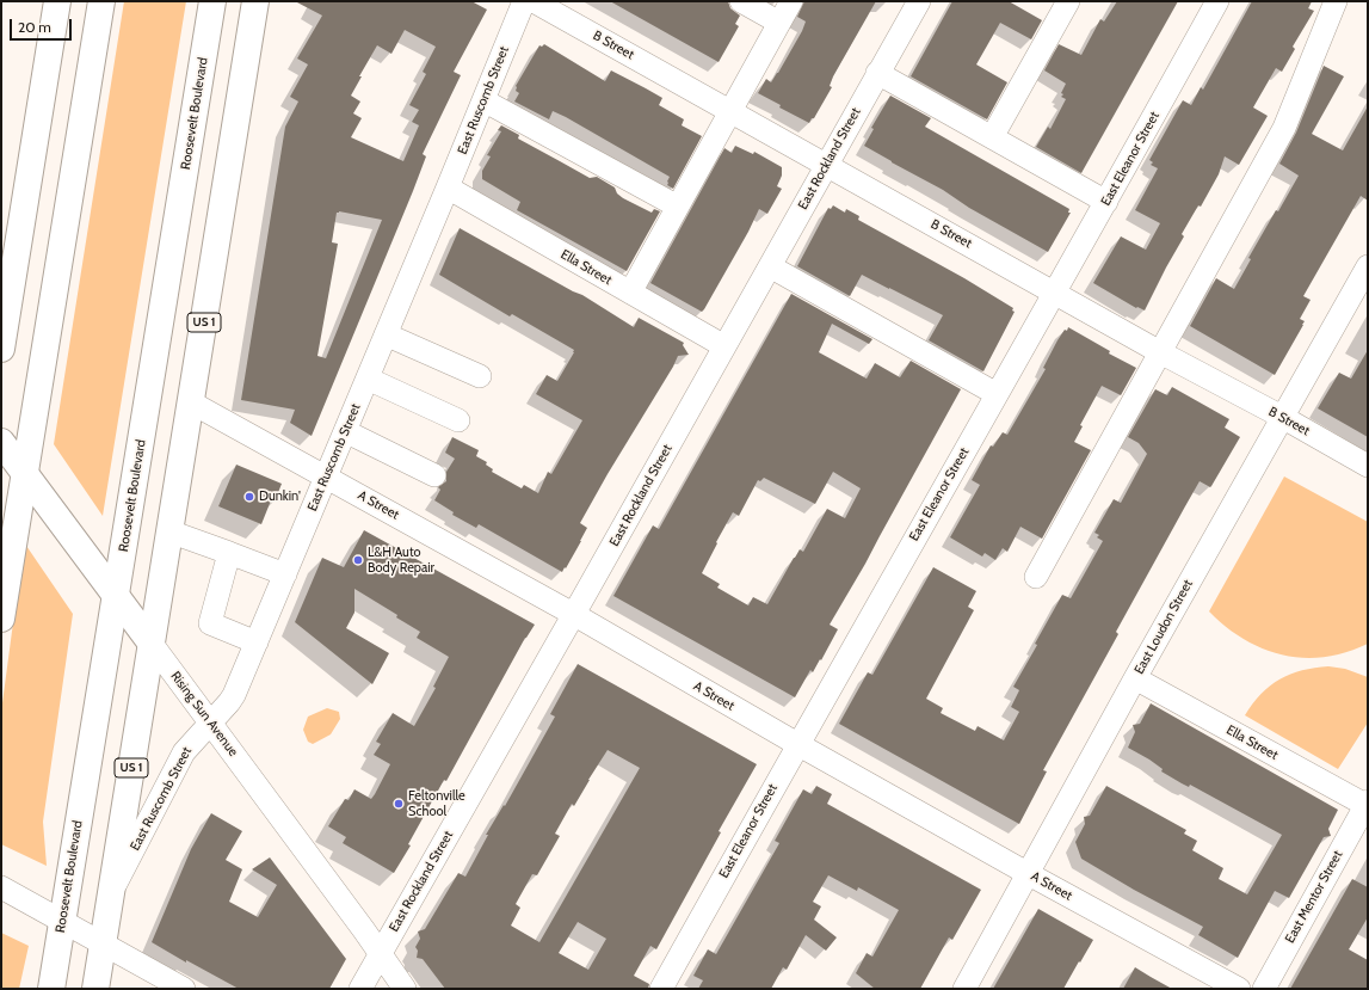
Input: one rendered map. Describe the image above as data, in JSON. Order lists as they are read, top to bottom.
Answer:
{
  "streets": {
    "main road": ["Roosevelt Boulevard", "US 1", "Rising Sun Avenue"],
    "street": [
      "B Street",
      "East Ruscomb Street",
      "East Rockland Street",
      "East Eleanor Street",
      "Ella Street",
      "A Street",
      "East Loudon Street",
      "East Mentor Street"
    ]
  },
  "crossings": [
    ["B Street", "East Rockland Street"],
    ["B Street", "East Eleanor Street"],
    ["B Street", "East Loudon Street"],
    ["East Ruscomb Street", "Ella Street"],
    ["East Ruscomb Street", "US 1"],
    ["East Ruscomb Street", "A Street"],
    ["East Ruscomb Street", "Rising Sun Avenue"],
    ["Roosevelt Boulevard", "Rising Sun Avenue"],
    ["East Rockland Street", "Ella Street"],
    ["East Rockland Street", "A Street"],
    ["East Rockland Street", "Rising Sun Avenue"],
    ["East Eleanor Street", "A Street"],
    ["Ella Street", "East Loudon Street"],
    ["Ella Street", "East Mentor Street"],
    ["US 1", "A Street"],
    ["US 1", "Rising Sun Avenue"],
    ["A Street", "East Loudon Street"]
  ],
  "places": ["Dunkin'", "L&H Auto Body Repair", "Feltonville School"],
  "scale_bar": "20 m"
}
